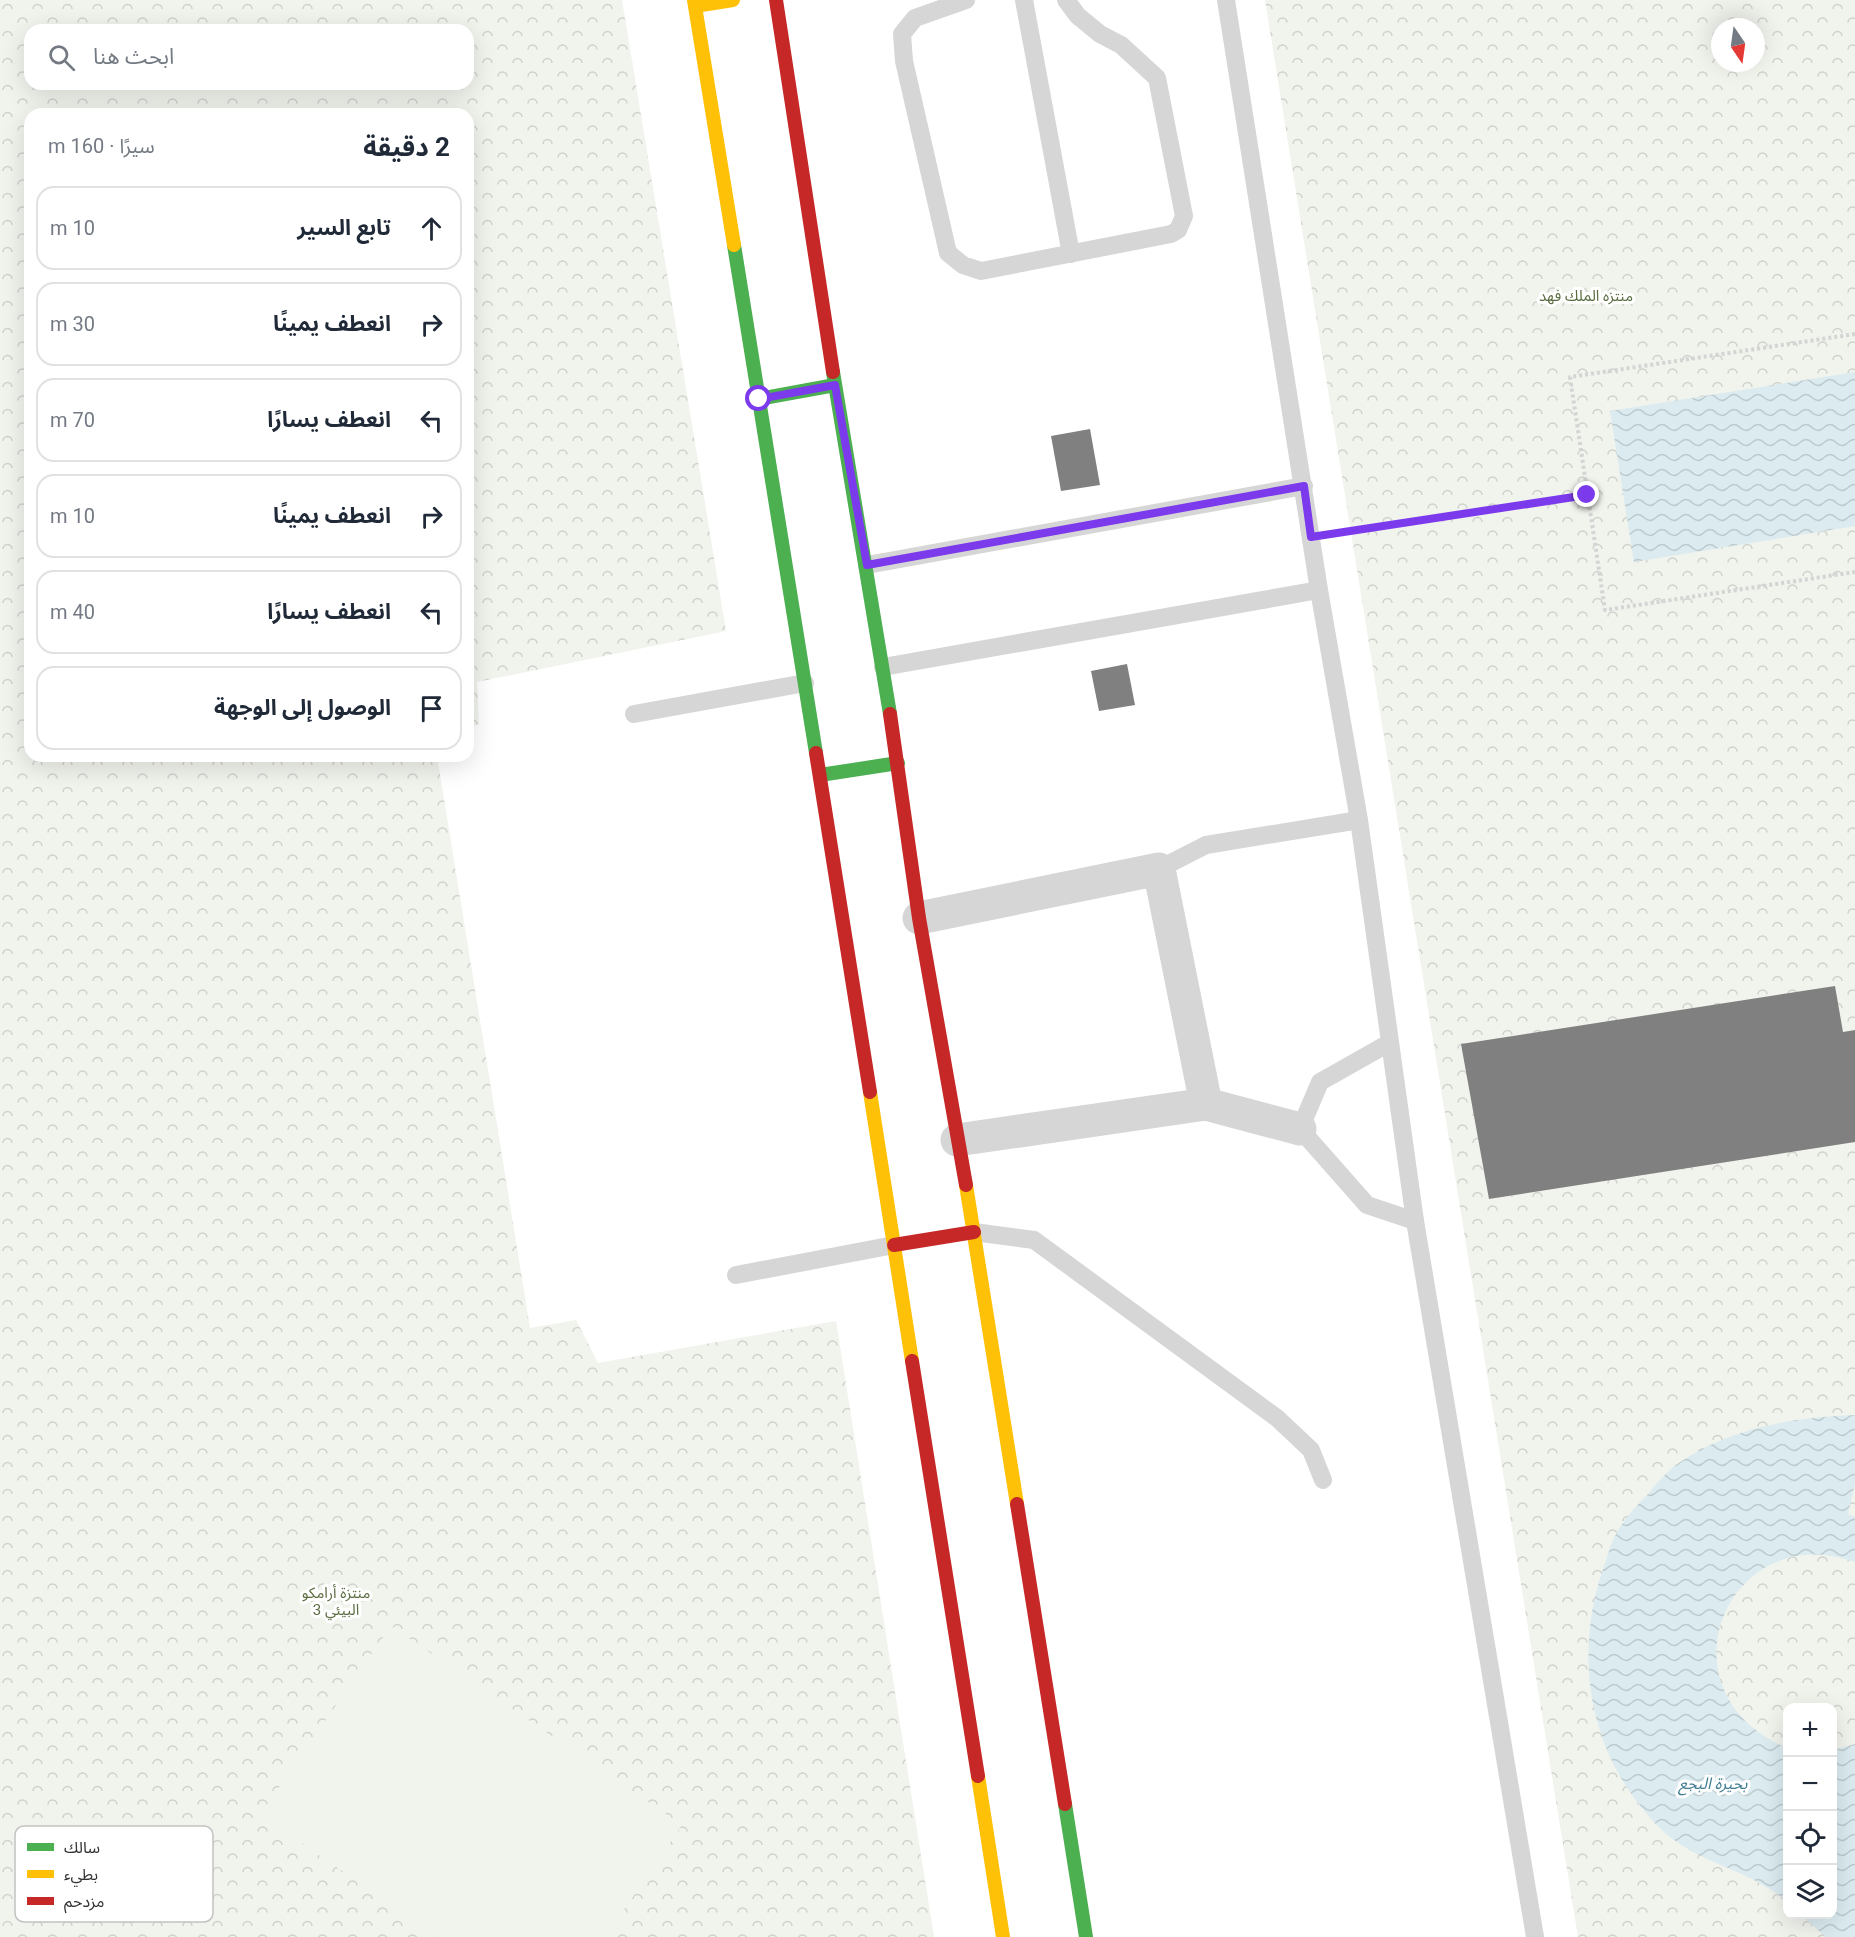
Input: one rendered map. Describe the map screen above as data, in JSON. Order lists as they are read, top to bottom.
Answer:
{
  "water": ["بحيرة البجع"],
  "parks": ["منتزه الملك فهد", "منتزة أرامكو البيئي 3"],
  "legend": ["سالك", "بطيء", "مزدحم"],
  "north": "bottom",
  "page": {
    "search": "ابحث هنا",
    "heading": ["2 دقيقة", "سيرًا · 160 m"],
    "list": [
      ["تابع السير", "10 m"],
      ["انعطف يمينًا", "30 m"],
      ["انعطف يسارًا", "70 m"],
      ["انعطف يمينًا", "10 m"],
      ["انعطف يسارًا", "40 m"],
      "الوصول إلى الوجهة"
    ],
    "map_buttons": ["+", "−"]
  }
}
